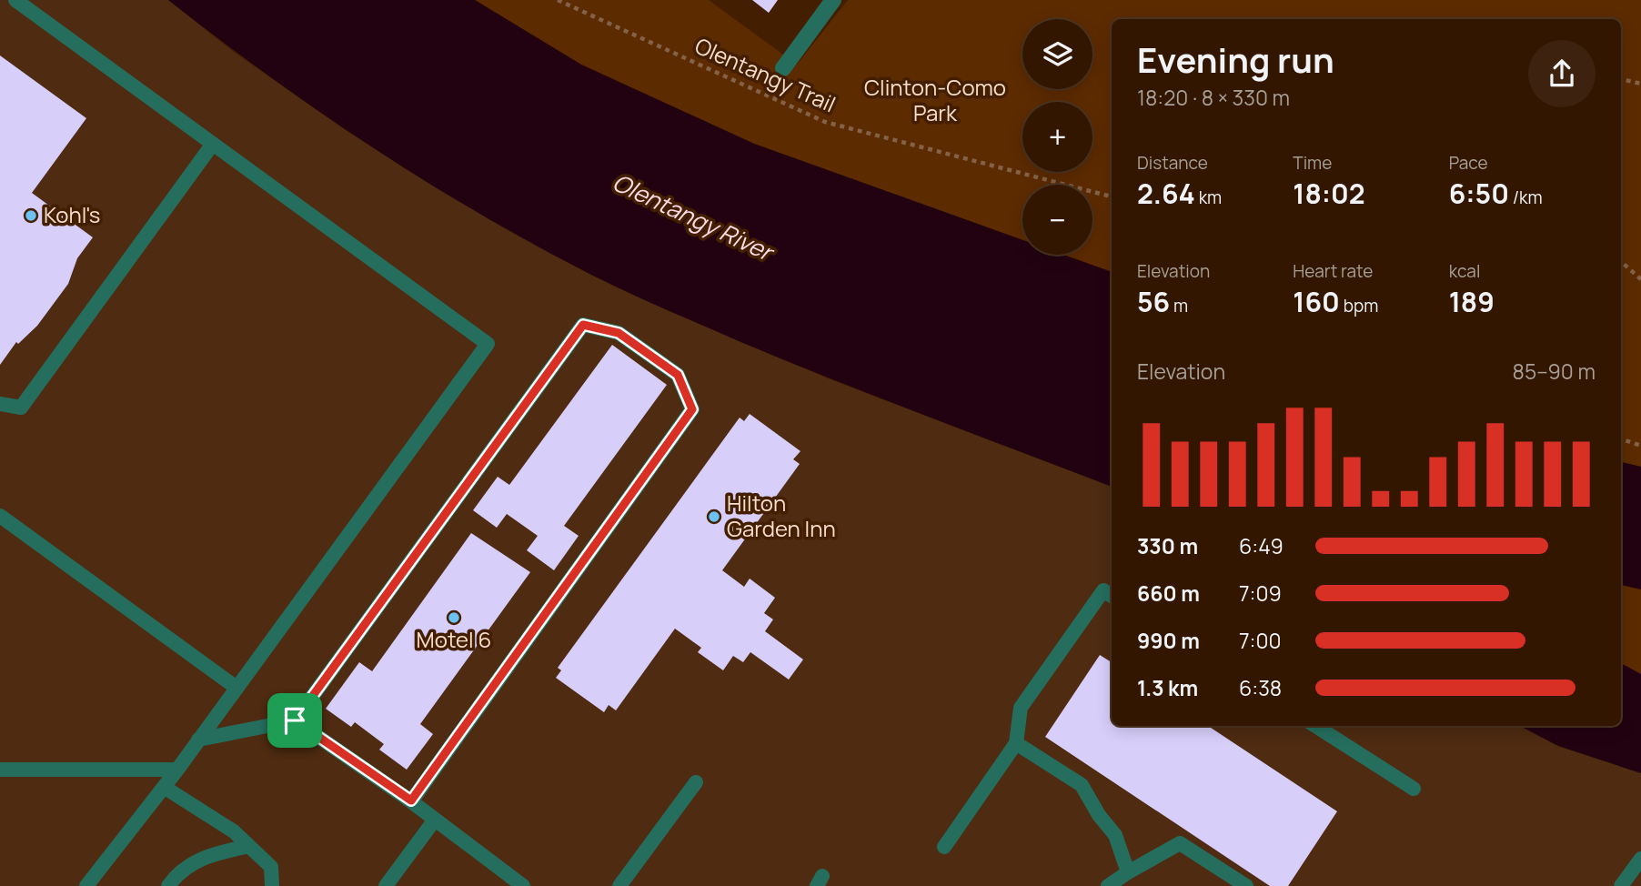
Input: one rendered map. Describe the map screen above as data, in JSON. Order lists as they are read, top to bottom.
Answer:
{
  "streets": {
    "path": ["Olentangy Trail"]
  },
  "water": ["Olentangy River"],
  "parks": ["Clinton-Como Park"],
  "places": ["Kohl's", "Hilton Garden Inn", "Motel 6"],
  "page": {
    "map_buttons": ["+", "−"],
    "heading": ["Evening run", "18:20 · 8 × 330 m"],
    "stats": [
      ["Distance", "2.64 km"],
      ["Time", "18:02"],
      ["Pace", "6:50 /km"],
      ["Elevation", "56 m"],
      ["Heart rate", "160 bpm"],
      ["kcal", "189"]
    ],
    "chart": ["Elevation", "85–90 m"],
    "list": [
      {
        "name": "330 m",
        "note": "6:49"
      },
      {
        "name": "660 m",
        "note": "7:09"
      },
      {
        "name": "990 m",
        "note": "7:00"
      },
      {
        "name": "1.3 km",
        "note": "6:38"
      }
    ]
  }
}
